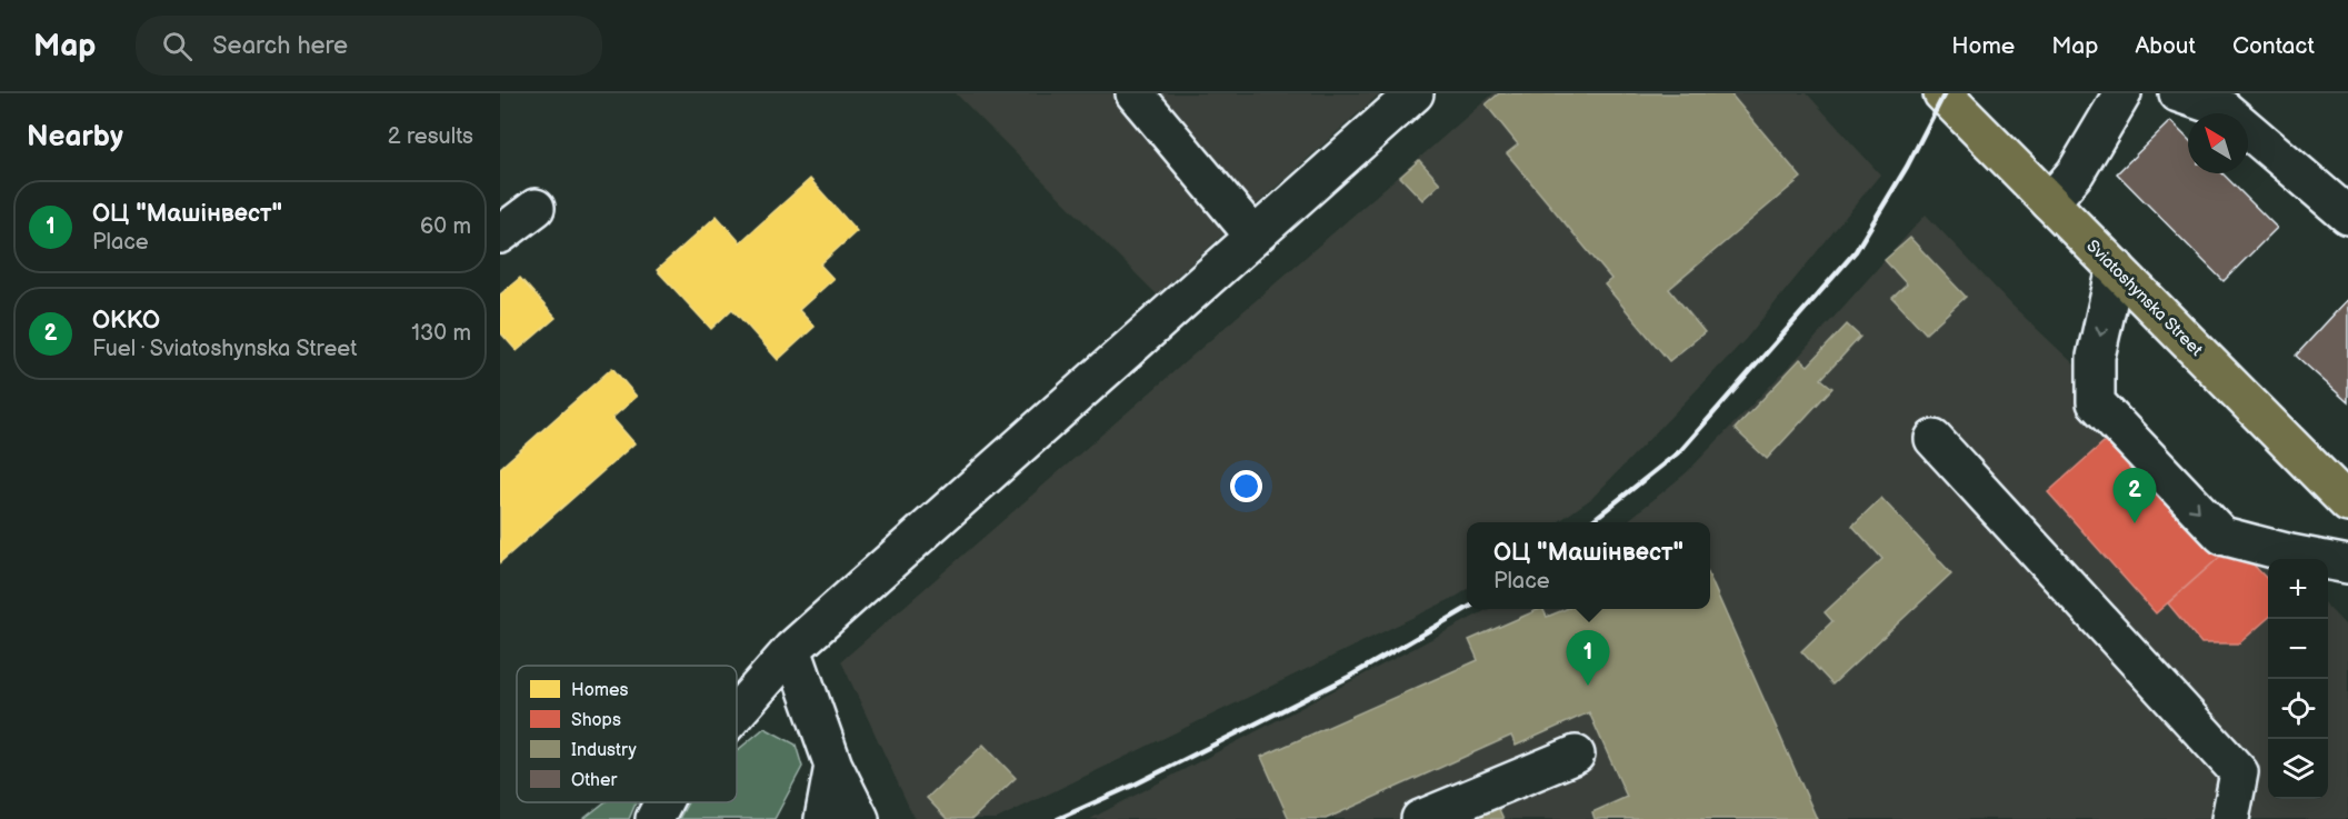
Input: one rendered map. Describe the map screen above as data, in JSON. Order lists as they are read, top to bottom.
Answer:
{
  "streets": {
    "main road": ["Sviatoshynska Street"]
  },
  "legend": [
    "Homes",
    "Shops",
    "Industry",
    "Other"
  ],
  "north": "top left",
  "page": {
    "header": "Map",
    "search": "Search here",
    "nav": [
      "Home",
      "Map",
      "About",
      "Contact"
    ],
    "heading": ["Nearby", "2 results"],
    "list": [
      {
        "mark": "1",
        "name": "ОЦ \"Машінвест\"",
        "note": "Place",
        "value": "60 m"
      },
      {
        "mark": "2",
        "name": "ОККО",
        "note": "Fuel · Sviatoshynska Street",
        "value": "130 m"
      }
    ],
    "pins": ["2", "1"],
    "popup": ["ОЦ \"Машінвест\"", "Place"],
    "map_buttons": ["+", "−"]
  }
}
